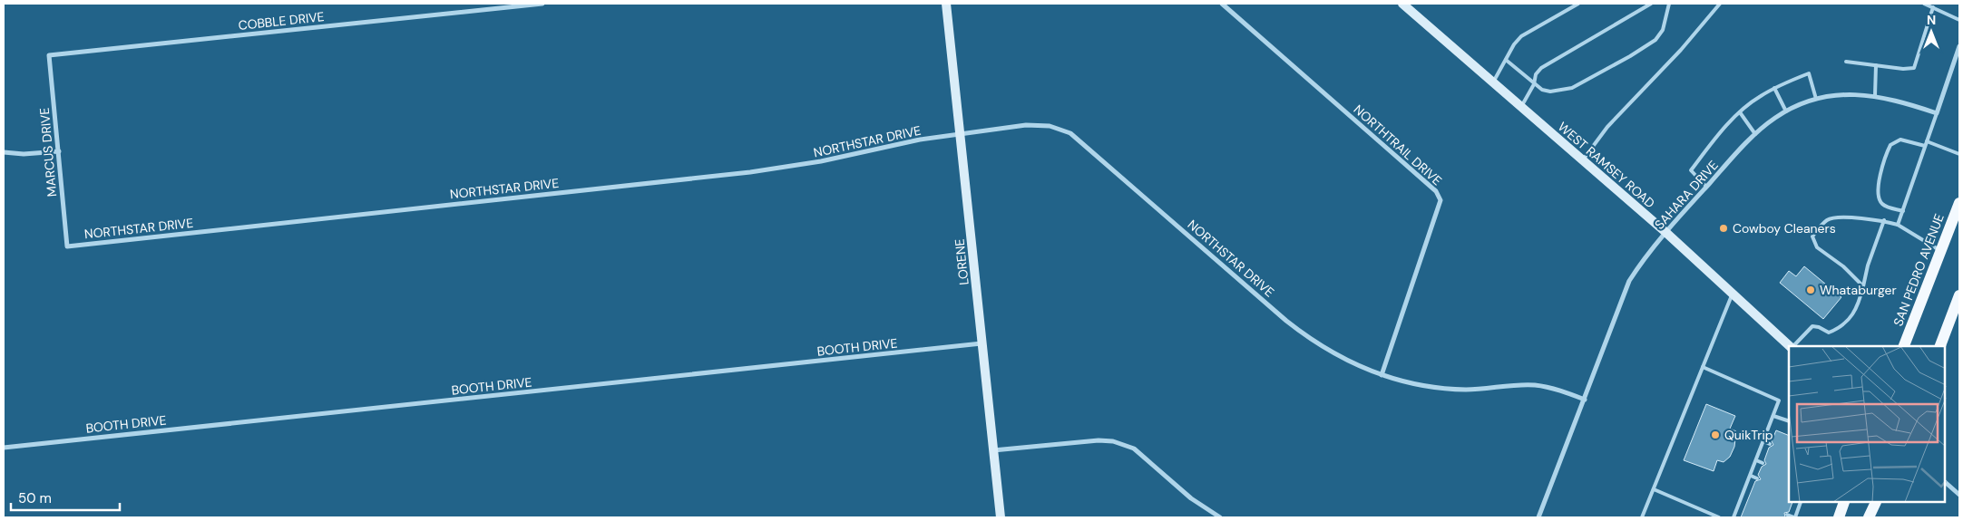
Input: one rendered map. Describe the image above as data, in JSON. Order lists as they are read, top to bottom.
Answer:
{
  "streets": {
    "main road": ["SAN PEDRO AVENUE"],
    "street": [
      "COBBLE DRIVE",
      "NORTHSTAR DRIVE",
      "NORTHTRAIL DRIVE",
      "MARCUS DRIVE",
      "WEST RAMSEY ROAD",
      "SAHARA DRIVE",
      "LORENE",
      "BOOTH DRIVE"
    ]
  },
  "crossings": [
    ["COBBLE DRIVE", "MARCUS DRIVE"],
    ["NORTHSTAR DRIVE", "NORTHTRAIL DRIVE"],
    ["NORTHSTAR DRIVE", "MARCUS DRIVE"],
    ["NORTHSTAR DRIVE", "SAHARA DRIVE"],
    ["NORTHSTAR DRIVE", "LORENE"],
    ["WEST RAMSEY ROAD", "SAHARA DRIVE"],
    ["LORENE", "BOOTH DRIVE"]
  ],
  "places": ["Cowboy Cleaners", "Whataburger", "QuikTrip"],
  "scale_bar": "50 m",
  "north": "top"
}
